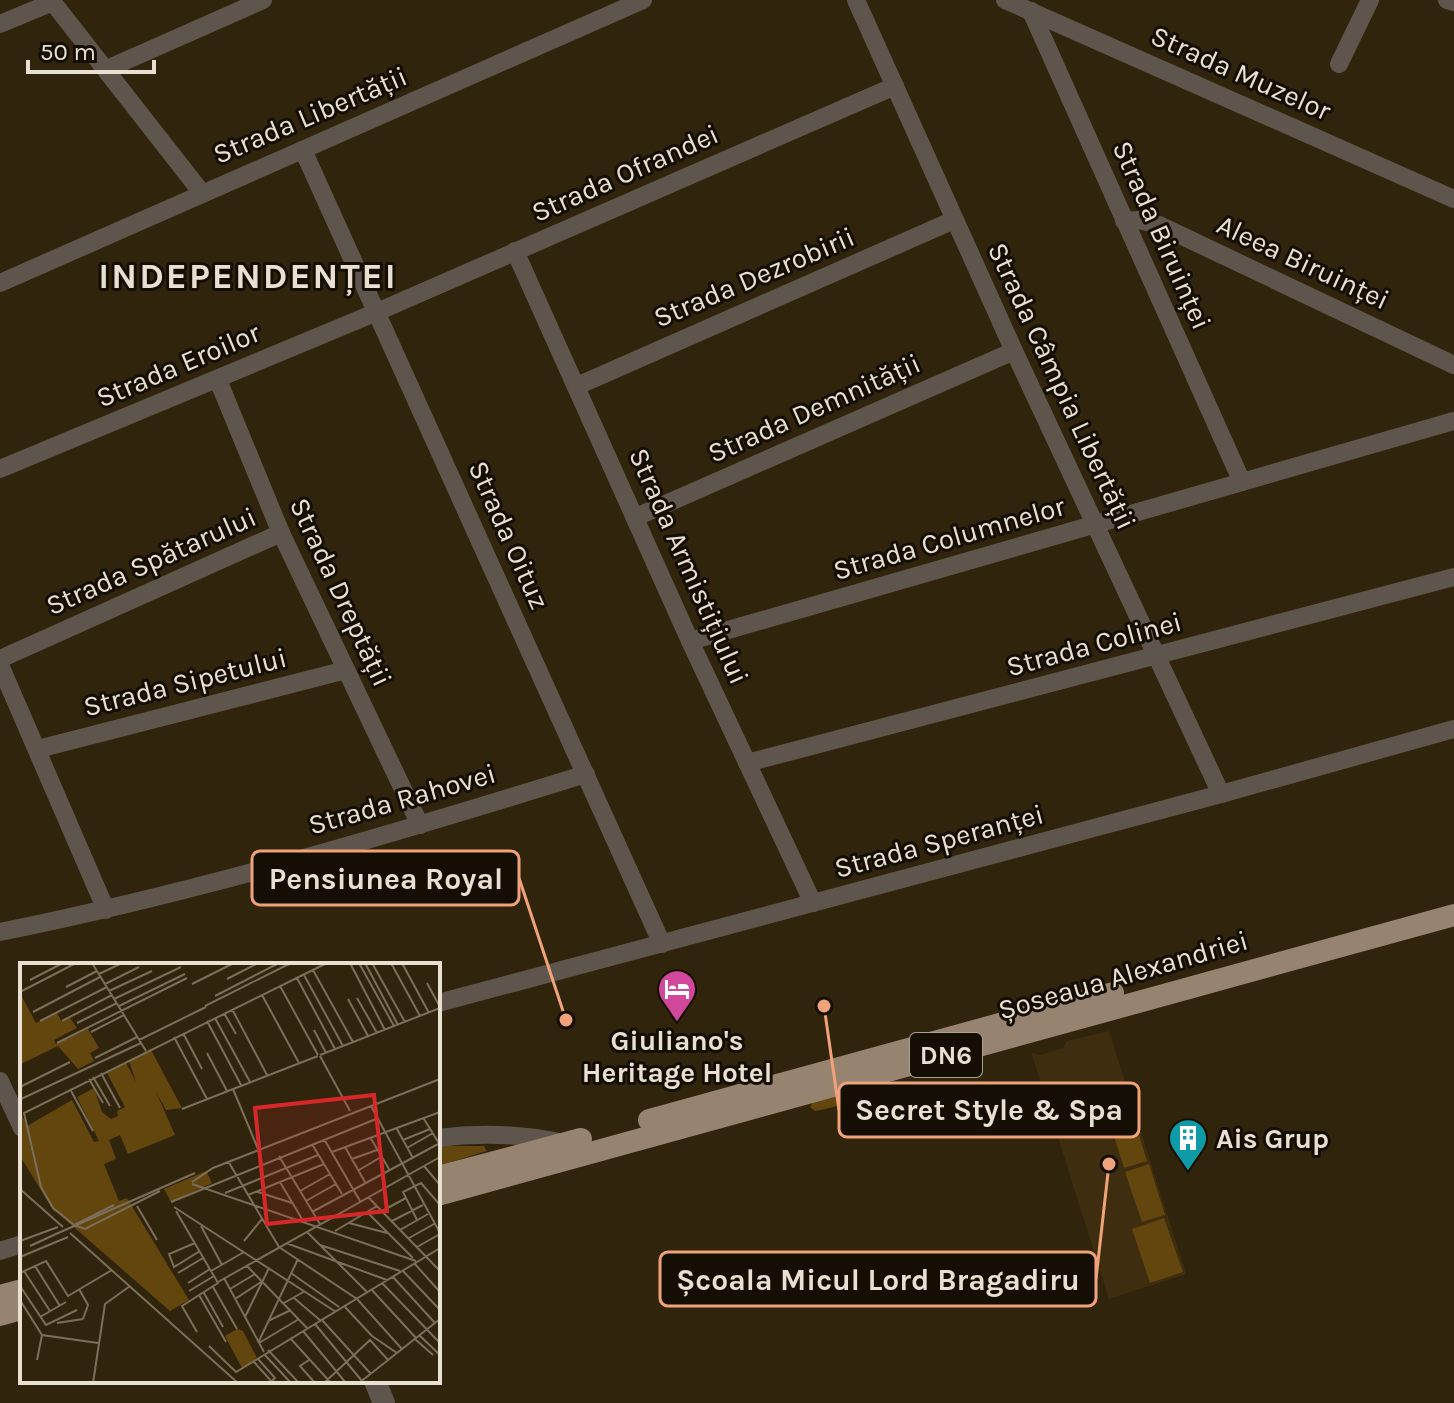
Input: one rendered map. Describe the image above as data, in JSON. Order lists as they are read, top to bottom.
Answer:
{
  "streets": {
    "main road": ["Șoseaua Alexandriei", "DN6"],
    "street": [
      "Strada Muzelor",
      "Strada Libertății",
      "Strada Ofrandei",
      "Strada Biruinței",
      "Aleea Biruinței",
      "Strada Dezrobirii",
      "Strada Eroilor",
      "Strada Câmpia Libertății",
      "Strada Demnității",
      "Strada Oituz",
      "Strada Columnelor",
      "Strada Spătarului",
      "Strada Armistițiului",
      "Strada Dreptății",
      "Strada Colinei",
      "Strada Sipetului",
      "Strada Rahovei",
      "Strada Speranței"
    ]
  },
  "crossings": [
    ["Strada Muzelor", "Strada Biruinței"],
    ["Strada Libertății", "Strada Oituz"],
    ["Strada Ofrandei", "Strada Eroilor"],
    ["Strada Ofrandei", "Strada Câmpia Libertății"],
    ["Strada Ofrandei", "Strada Oituz"],
    ["Strada Ofrandei", "Strada Armistițiului"],
    ["Strada Biruinței", "Aleea Biruinței"],
    ["Strada Biruinței", "Strada Columnelor"],
    ["Strada Dezrobirii", "Strada Câmpia Libertății"],
    ["Strada Dezrobirii", "Strada Armistițiului"],
    ["Strada Eroilor", "Strada Oituz"],
    ["Strada Eroilor", "Strada Dreptății"],
    ["Strada Câmpia Libertății", "Strada Demnității"],
    ["Strada Câmpia Libertății", "Strada Columnelor"],
    ["Strada Câmpia Libertății", "Strada Colinei"],
    ["Strada Câmpia Libertății", "Strada Speranței"],
    ["Strada Demnității", "Strada Armistițiului"],
    ["Strada Oituz", "Strada Rahovei"],
    ["Strada Oituz", "Strada Speranței"],
    ["Strada Columnelor", "Strada Armistițiului"],
    ["Strada Spătarului", "Strada Dreptății"],
    ["Strada Armistițiului", "Strada Colinei"],
    ["Strada Armistițiului", "Strada Speranței"],
    ["Strada Dreptății", "Strada Sipetului"],
    ["Strada Dreptății", "Strada Rahovei"]
  ],
  "districts": ["INDEPENDENȚEI"],
  "places": {
    "other": ["Secret Style & Spa", "Pensiunea Royal", "Școala Micul Lord Bragadiru"],
    "hotel": ["Giuliano's Heritage Hotel"],
    "building": ["Ais Grup"]
  },
  "scale_bar": "50 m"
}
